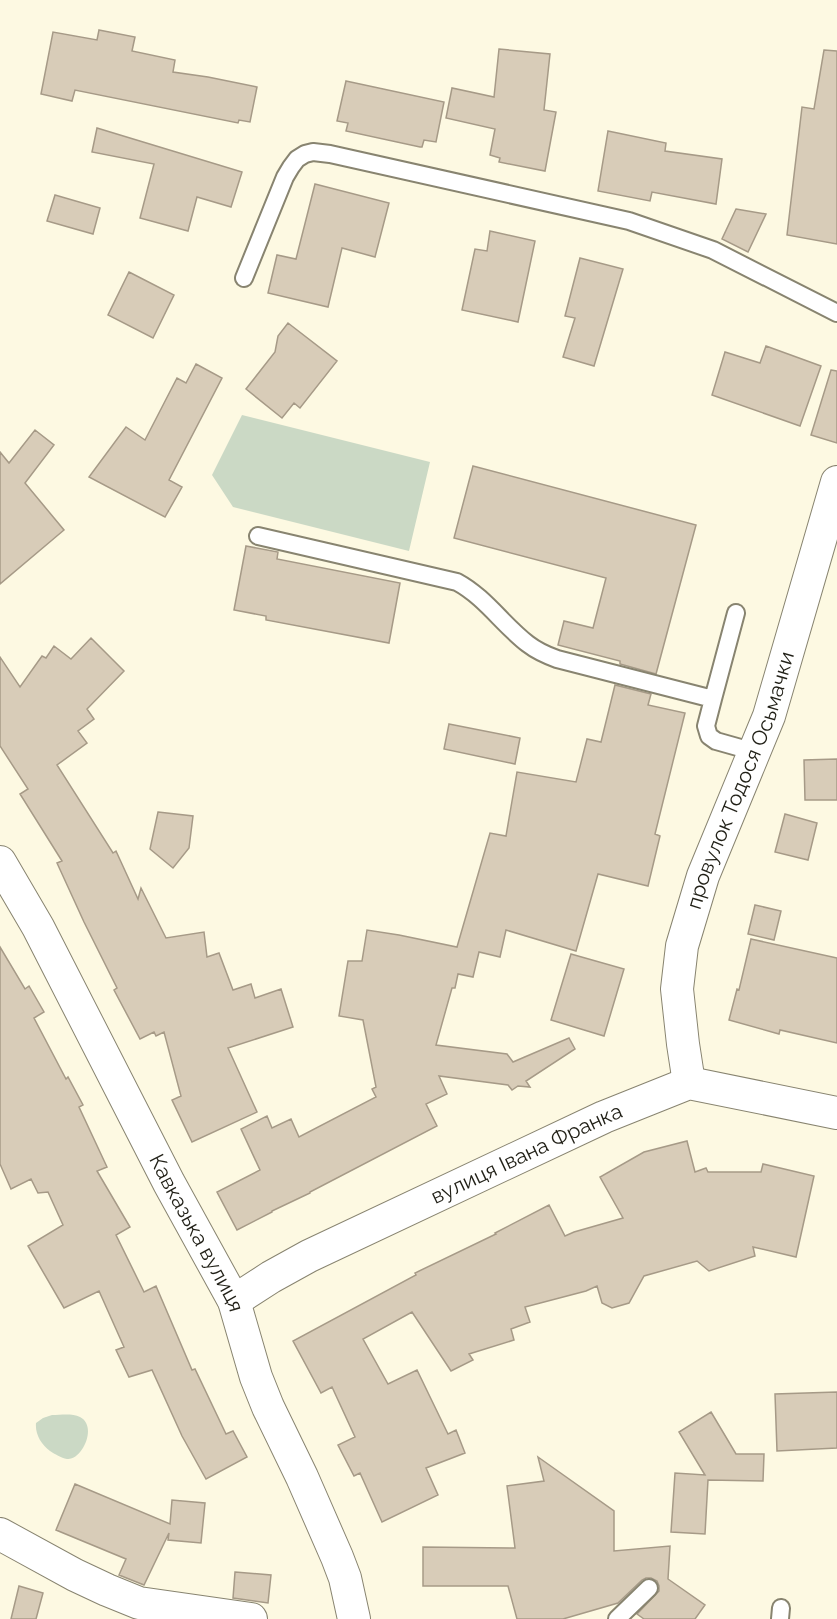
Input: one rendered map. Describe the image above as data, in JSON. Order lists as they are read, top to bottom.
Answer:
{
  "streets": {
    "street": ["провулок Тодося Осьмачки", "вулиця Івана Франка", "Кавказька вулиця"]
  },
  "crossings": [
    ["провулок Тодося Осьмачки", "вулиця Івана Франка"],
    ["вулиця Івана Франка", "Кавказька вулиця"]
  ]
}
